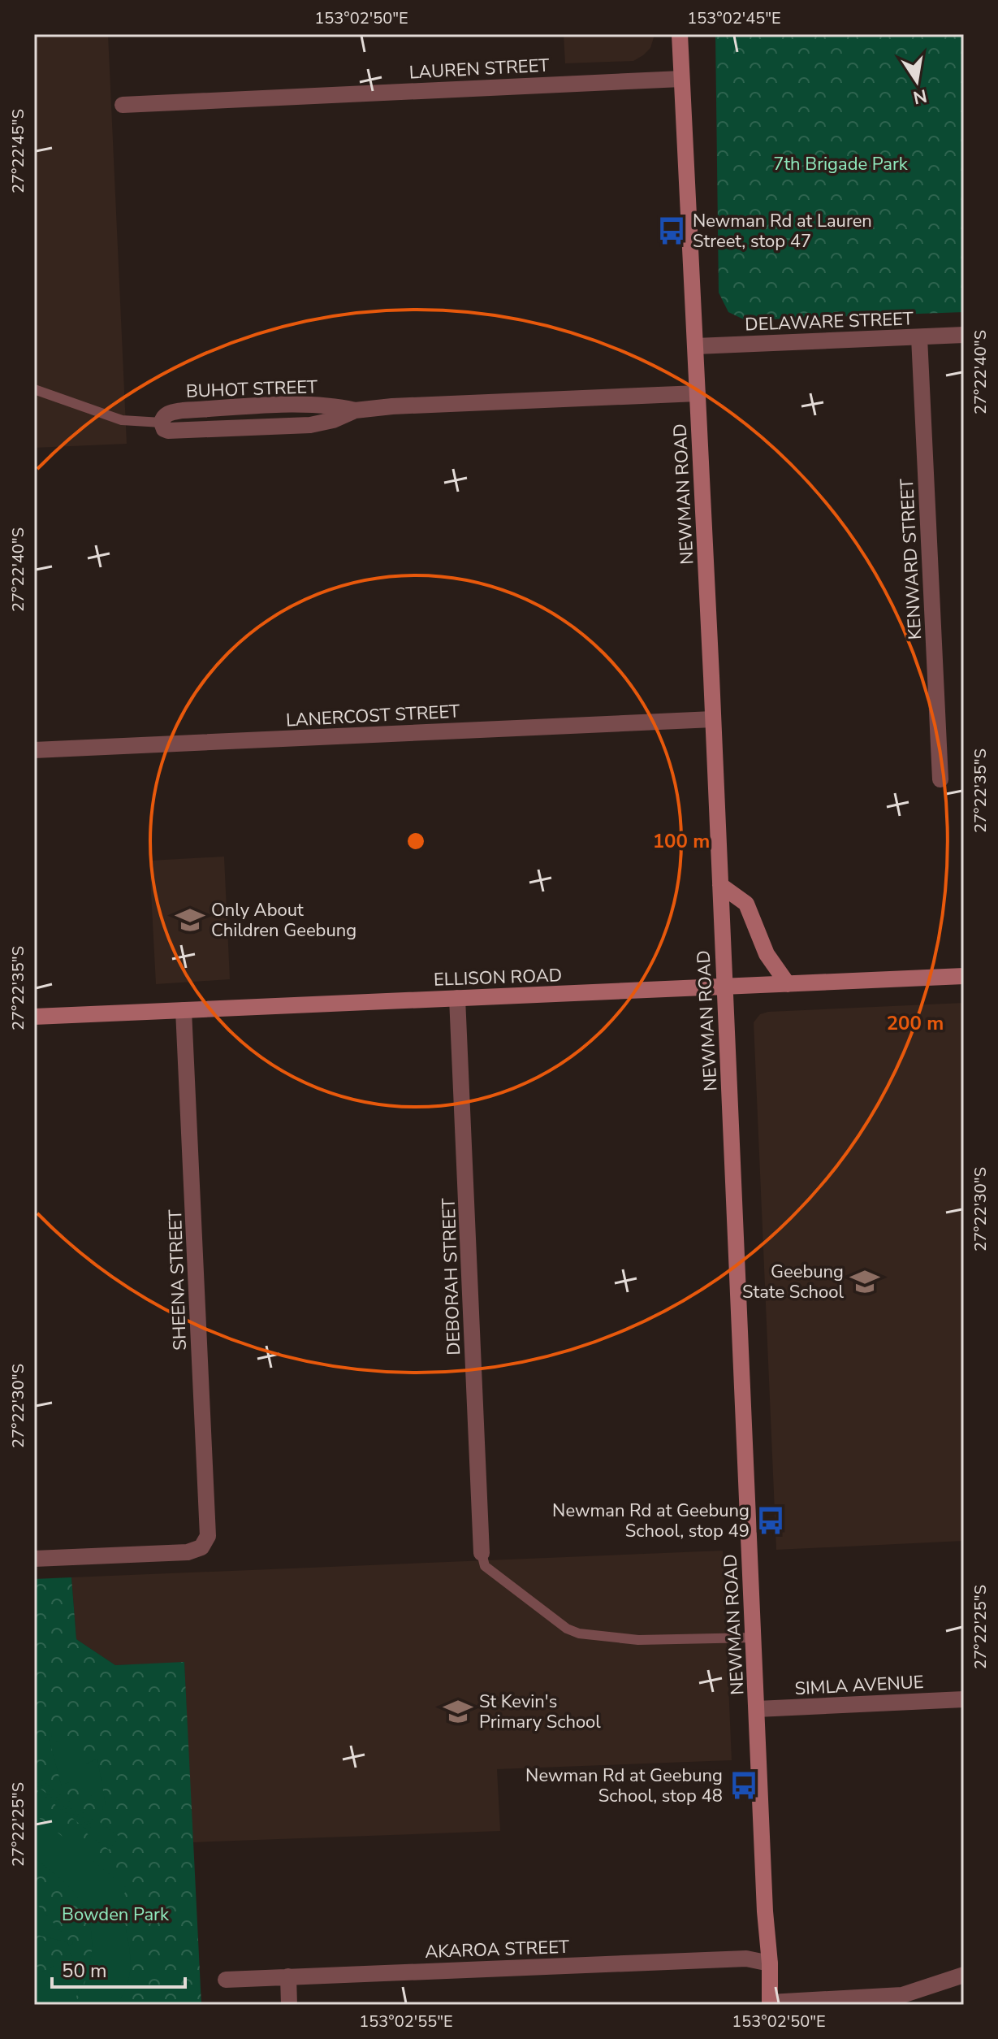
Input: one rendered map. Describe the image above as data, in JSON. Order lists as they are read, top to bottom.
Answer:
{
  "streets": {
    "main road": ["NEWMAN ROAD", "ELLISON ROAD"],
    "street": [
      "LAUREN STREET",
      "DELAWARE STREET",
      "BUHOT STREET",
      "KENWARD STREET",
      "LANERCOST STREET",
      "DEBORAH STREET",
      "SHEENA STREET",
      "SIMLA AVENUE",
      "AKAROA STREET"
    ]
  },
  "crossings": [
    ["LAUREN STREET", "NEWMAN ROAD"],
    ["DELAWARE STREET", "NEWMAN ROAD"],
    ["DELAWARE STREET", "KENWARD STREET"],
    ["BUHOT STREET", "NEWMAN ROAD"],
    ["NEWMAN ROAD", "LANERCOST STREET"],
    ["NEWMAN ROAD", "ELLISON ROAD"],
    ["NEWMAN ROAD", "SIMLA AVENUE"],
    ["NEWMAN ROAD", "AKAROA STREET"],
    ["ELLISON ROAD", "DEBORAH STREET"],
    ["ELLISON ROAD", "SHEENA STREET"]
  ],
  "parks": ["7th Brigade Park", "Bowden Park"],
  "places": {
    "bus stop": ["Newman Rd at Lauren Street, stop 47", "Newman Rd at Geebung School, stop 49", "Newman Rd at Geebung School, stop 48"],
    "school or university": ["Only About Children Geebung", "Geebung State School", "St Kevin's Primary School"]
  },
  "scale_bar": "50 m",
  "north": "bottom",
  "coordinates": [
    "153°02'50\"E",
    "153°02'45\"E",
    "27°22'45\"S",
    "27°22'40\"S",
    "27°22'35\"S",
    "27°22'30\"S",
    "27°22'25\"S",
    "153°02'55\"E"
  ],
  "rings": ["100 m", "200 m"]
}
